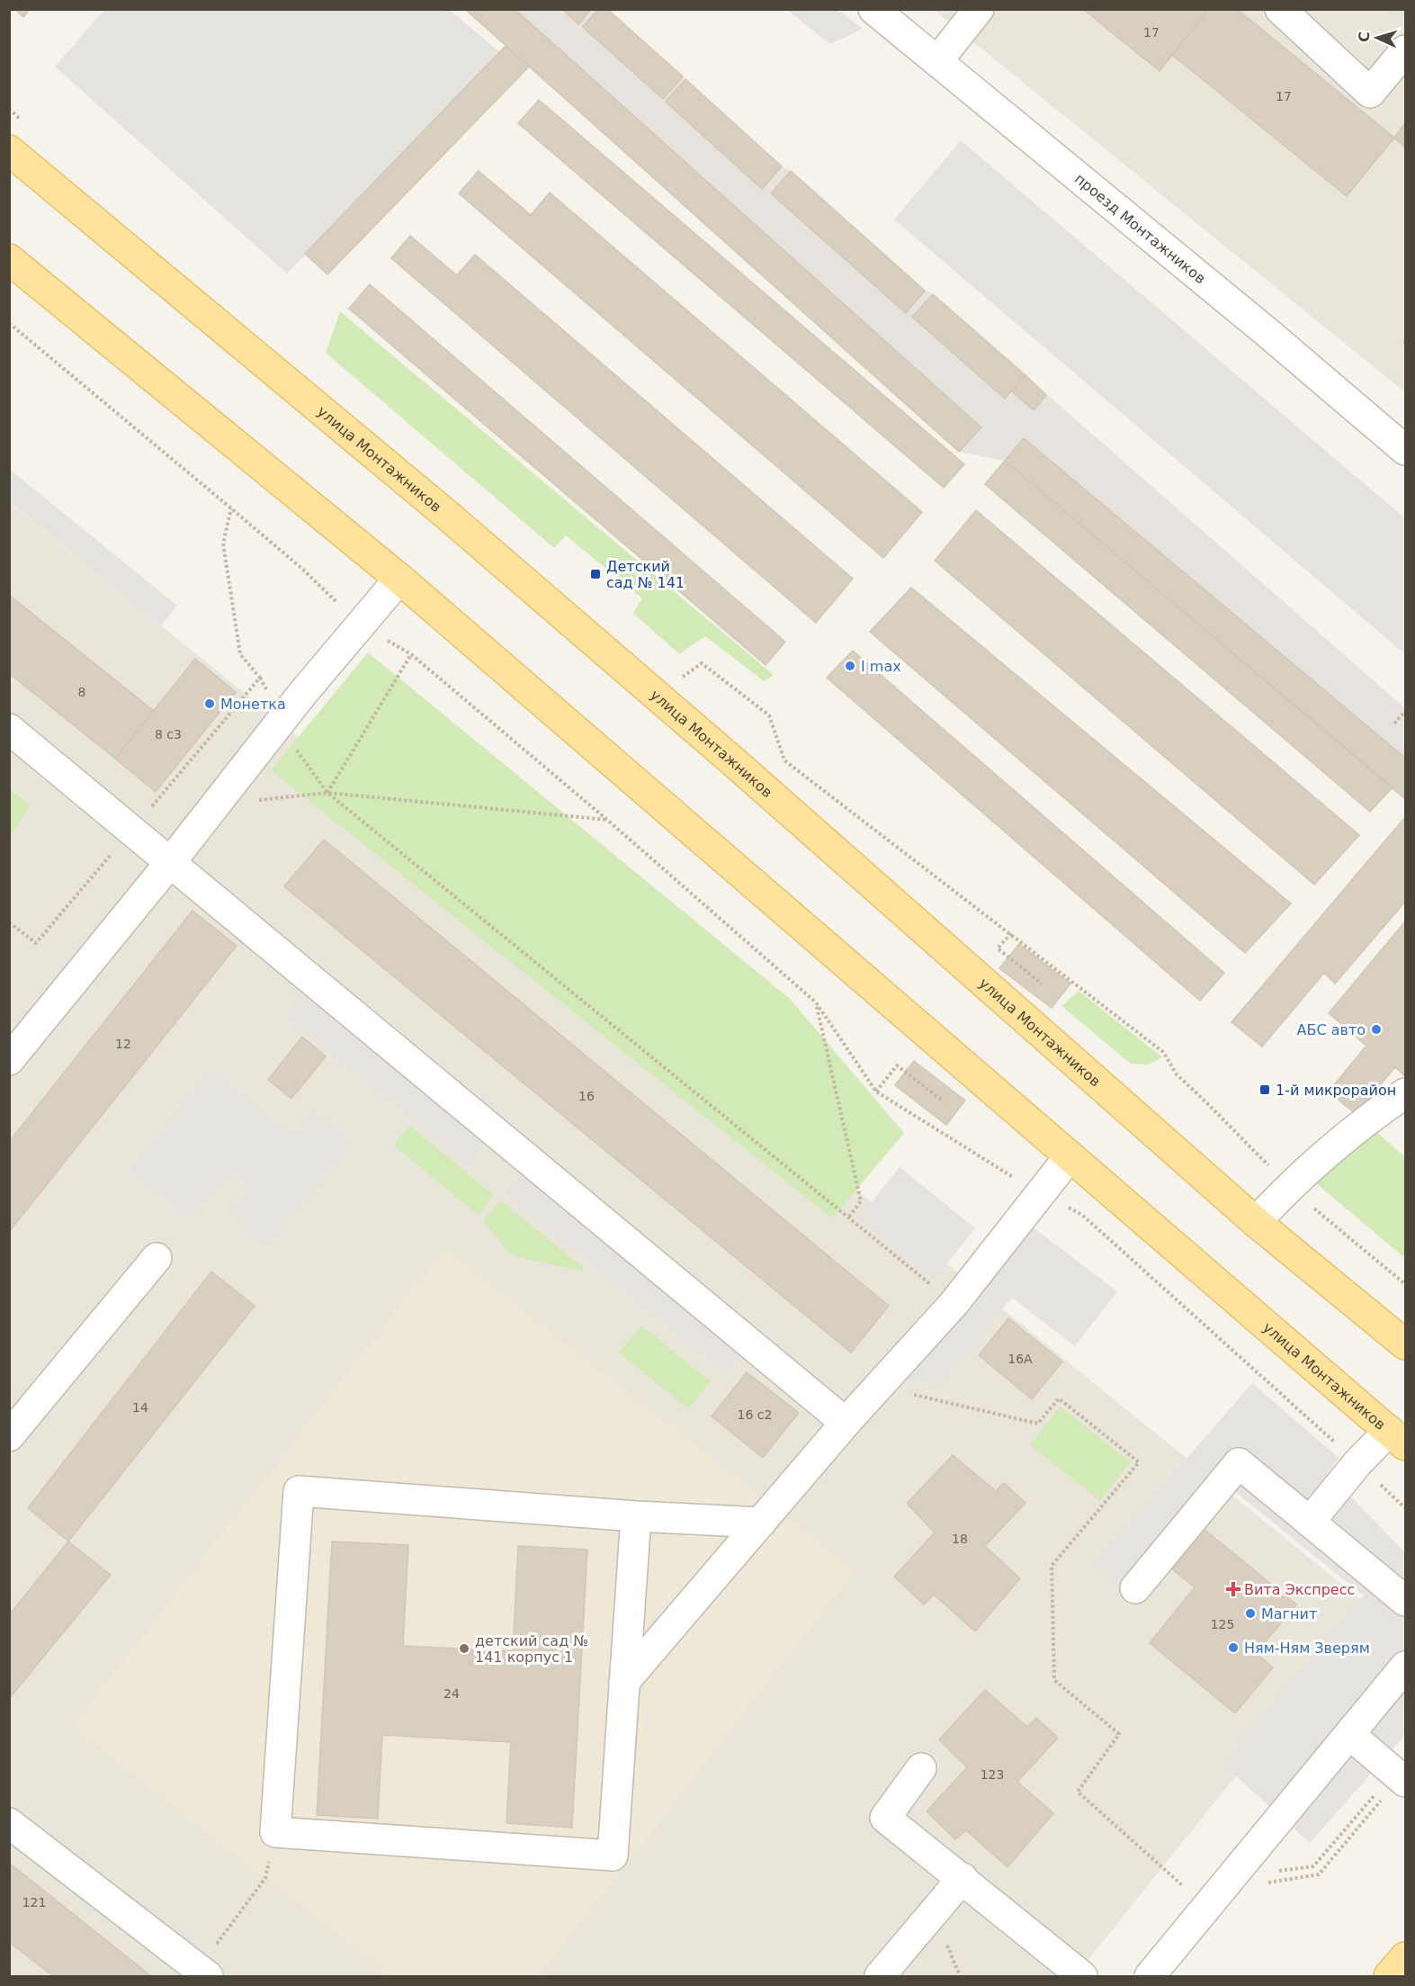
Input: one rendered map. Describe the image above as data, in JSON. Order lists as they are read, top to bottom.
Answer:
{
  "streets": {
    "main road": ["улица Монтажников"],
    "street": ["проезд Монтажников"]
  },
  "places": {
    "transit": ["Детский сад № 141", "1-й микрорайон"],
    "other": [
      "I max",
      "Монетка",
      "АБС авто",
      "Магнит",
      "Ням-Ням Зверям",
      "детский сад № 141 корпус 1"
    ],
    "health": ["Вита Экспресс"]
  },
  "house_numbers": [
    "17",
    "17",
    "8",
    "8 с3",
    "12",
    "16",
    "16А",
    "14",
    "16 c2",
    "18",
    "125",
    "24",
    "123",
    "121"
  ],
  "north": "left"
}
